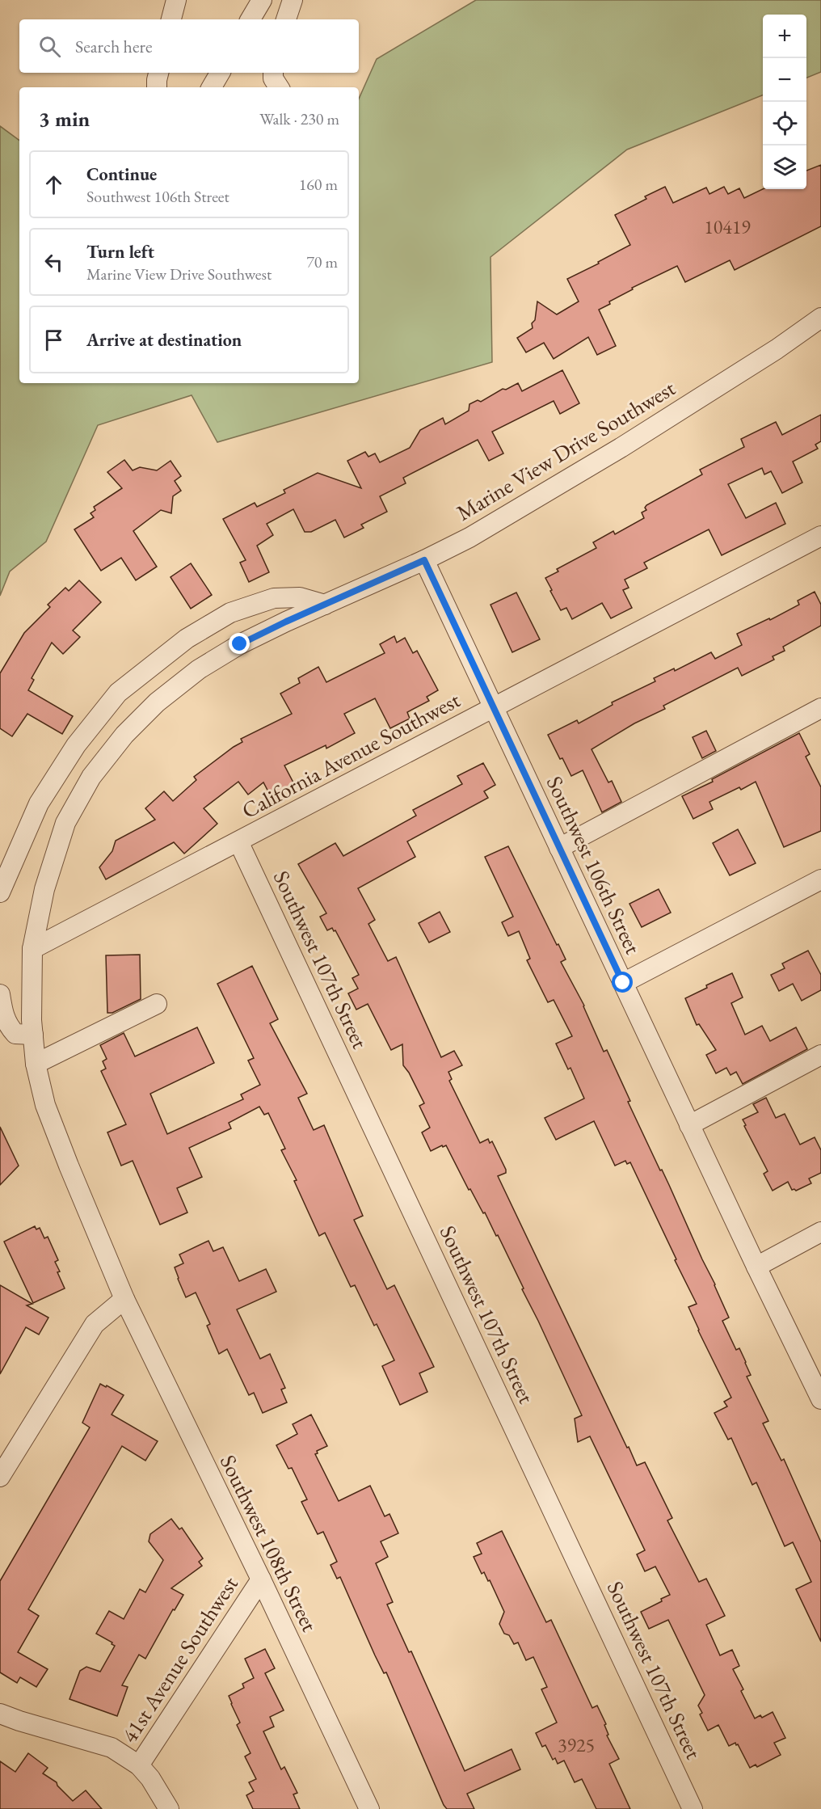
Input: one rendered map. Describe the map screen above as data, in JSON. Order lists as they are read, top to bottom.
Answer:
{
  "streets": {
    "street": [
      "Marine View Drive Southwest",
      "California Avenue Southwest",
      "Southwest 106th Street",
      "Southwest 107th Street",
      "Southwest 108th Street",
      "41st Avenue Southwest"
    ]
  },
  "crossings": [
    ["Marine View Drive Southwest", "California Avenue Southwest"],
    ["Marine View Drive Southwest", "Southwest 106th Street"],
    ["Marine View Drive Southwest", "Southwest 108th Street"],
    ["California Avenue Southwest", "Southwest 106th Street"],
    ["California Avenue Southwest", "Southwest 107th Street"],
    ["Southwest 108th Street", "41st Avenue Southwest"]
  ],
  "house_numbers": ["10419", "3925"],
  "page": {
    "map_buttons": ["+", "−"],
    "search": "Search here",
    "heading": ["3 min", "Walk · 230 m"],
    "list": [
      ["Continue", "Southwest 106th Street", "160 m"],
      ["Turn left", "Marine View Drive Southwest", "70 m"],
      "Arrive at destination"
    ]
  }
}
